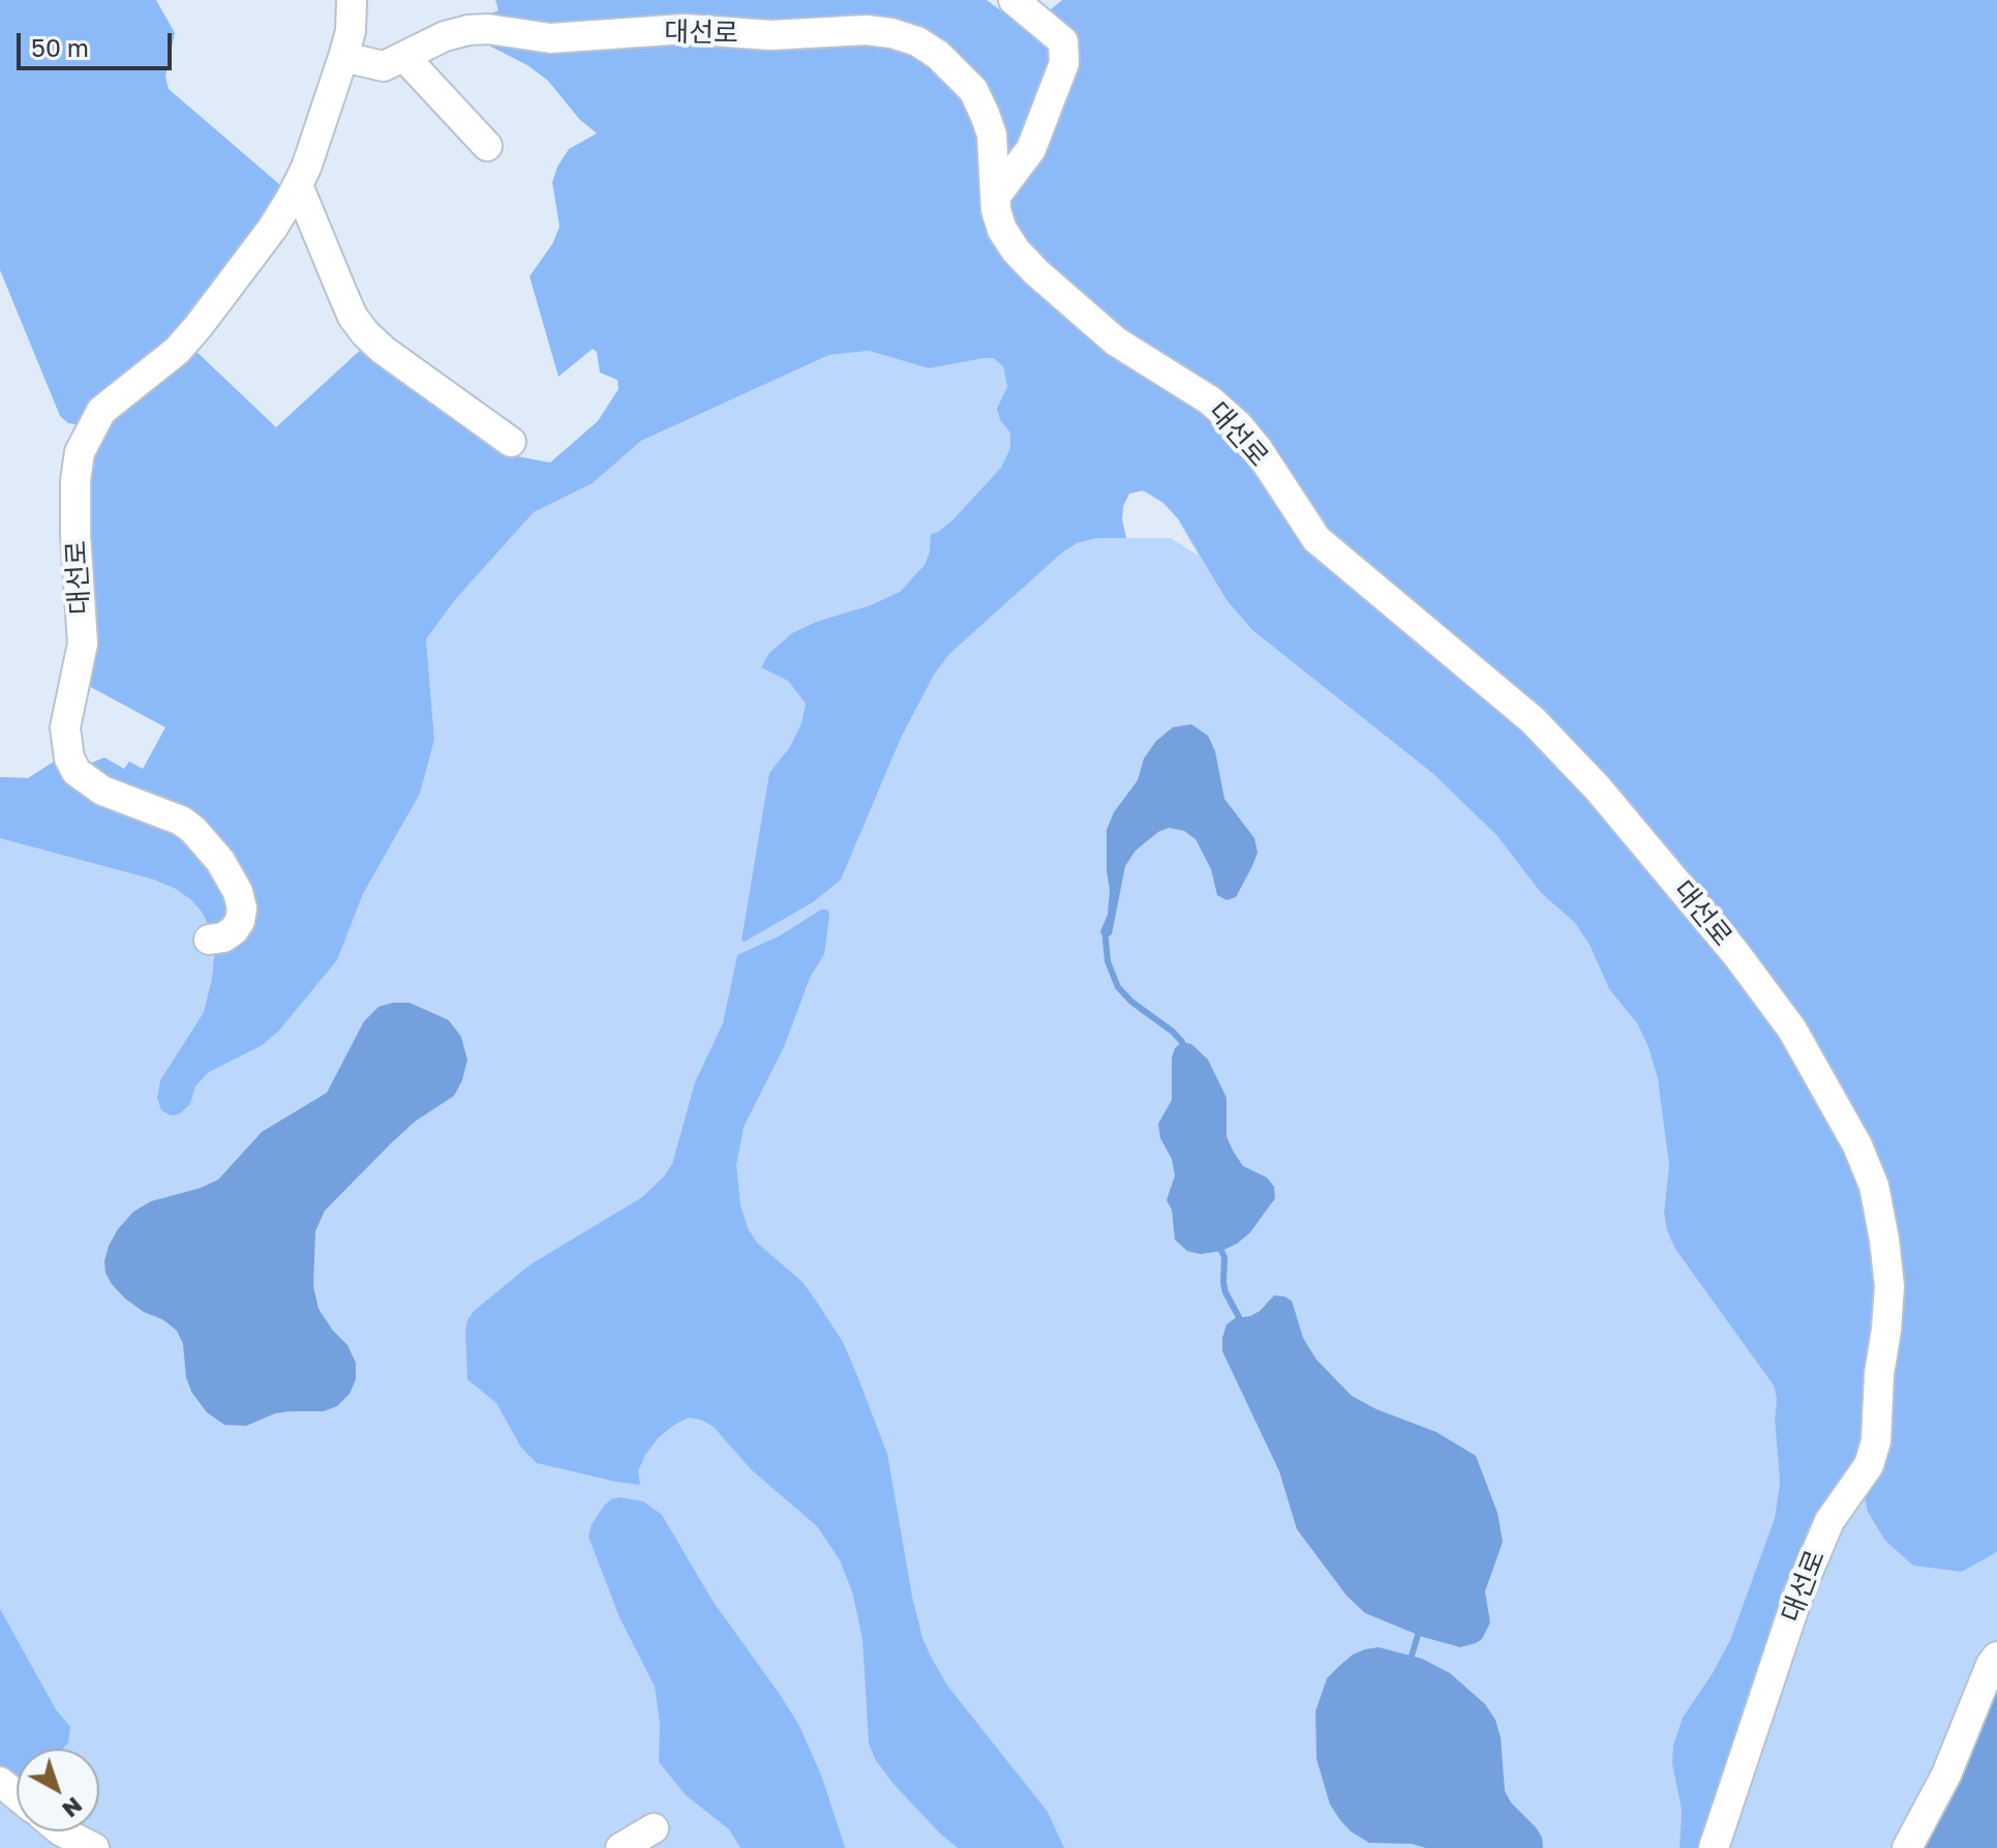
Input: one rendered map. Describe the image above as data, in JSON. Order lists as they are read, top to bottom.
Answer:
{
  "streets": {
    "lane": ["대선로"]
  },
  "scale_bar": "50 m",
  "north": "bottom right"
}
